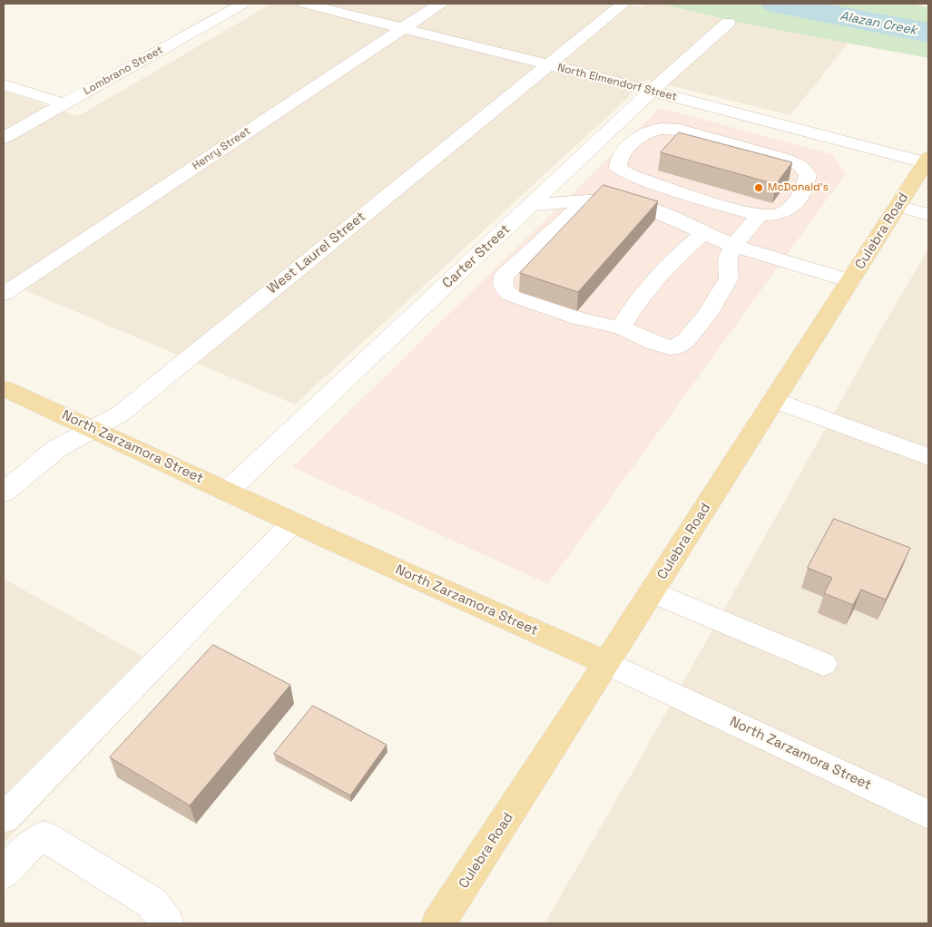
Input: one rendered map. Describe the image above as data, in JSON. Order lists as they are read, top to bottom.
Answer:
{
  "streets": {
    "main road": ["Culebra Road", "North Zarzamora Street"],
    "street": [
      "Lombrano Street",
      "North Elmendorf Street",
      "Henry Street",
      "West Laurel Street",
      "Carter Street"
    ]
  },
  "crossings": [
    ["North Elmendorf Street", "Henry Street"],
    ["North Elmendorf Street", "Culebra Road"],
    ["North Elmendorf Street", "West Laurel Street"],
    ["North Elmendorf Street", "Carter Street"],
    ["Culebra Road", "North Zarzamora Street"],
    ["West Laurel Street", "North Zarzamora Street"],
    ["Carter Street", "North Zarzamora Street"]
  ],
  "water": ["Alazan Creek"],
  "places": ["McDonald's"]
}
